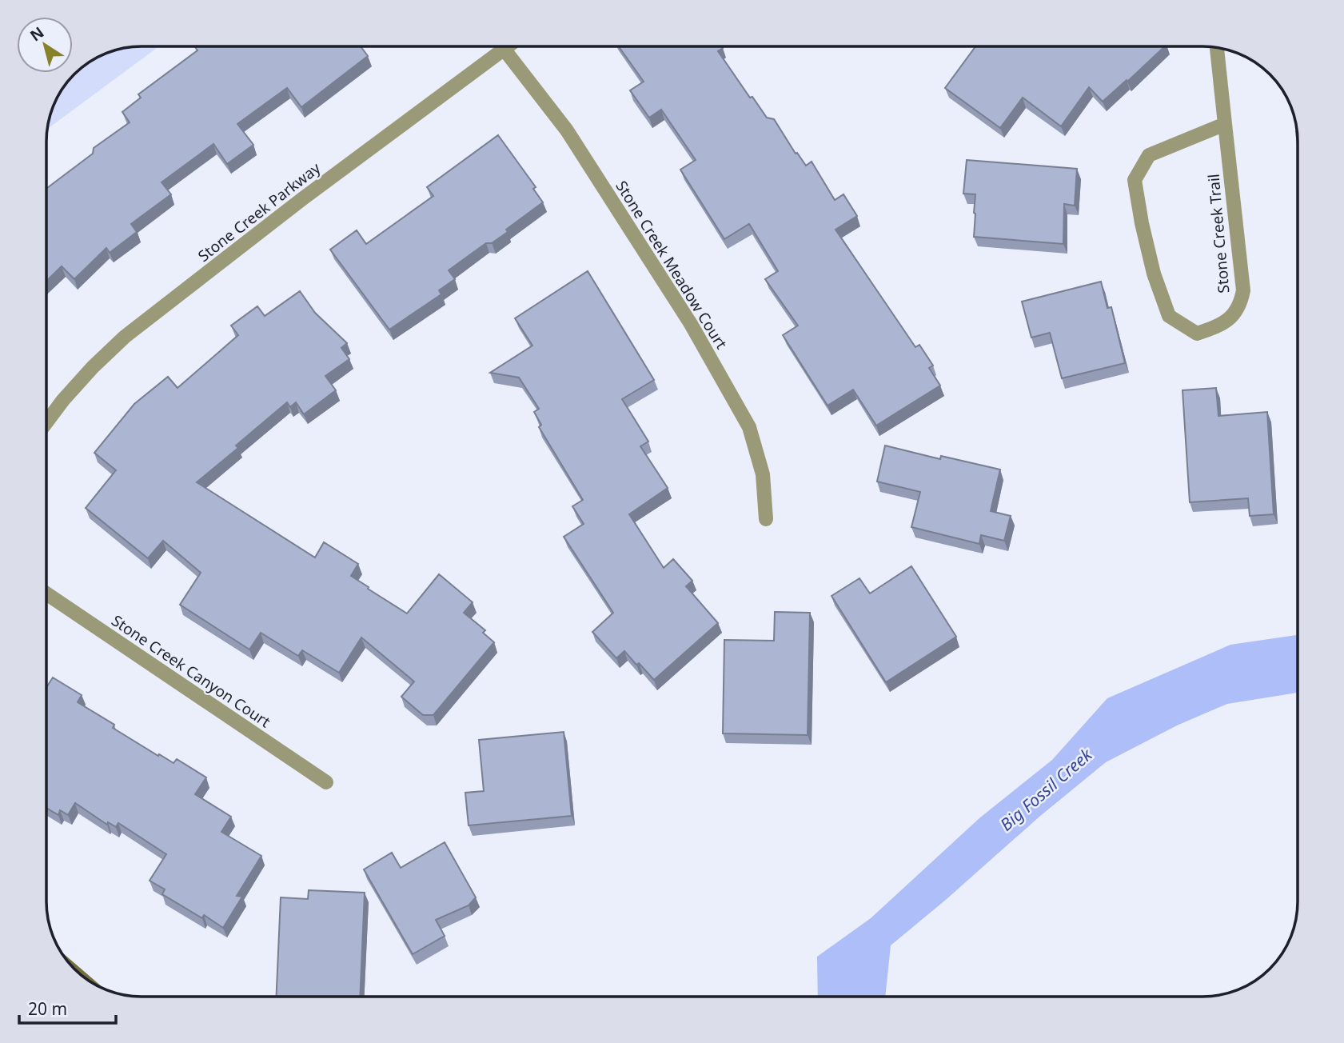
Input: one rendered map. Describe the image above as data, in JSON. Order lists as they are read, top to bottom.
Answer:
{
  "streets": {
    "street": [
      "Stone Creek Parkway",
      "Stone Creek Trail",
      "Stone Creek Meadow Court",
      "Stone Creek Canyon Court"
    ]
  },
  "crossings": [
    ["Stone Creek Parkway", "Stone Creek Meadow Court"]
  ],
  "water": ["Big Fossil Creek"],
  "scale_bar": "20 m",
  "north": "top left"
}
